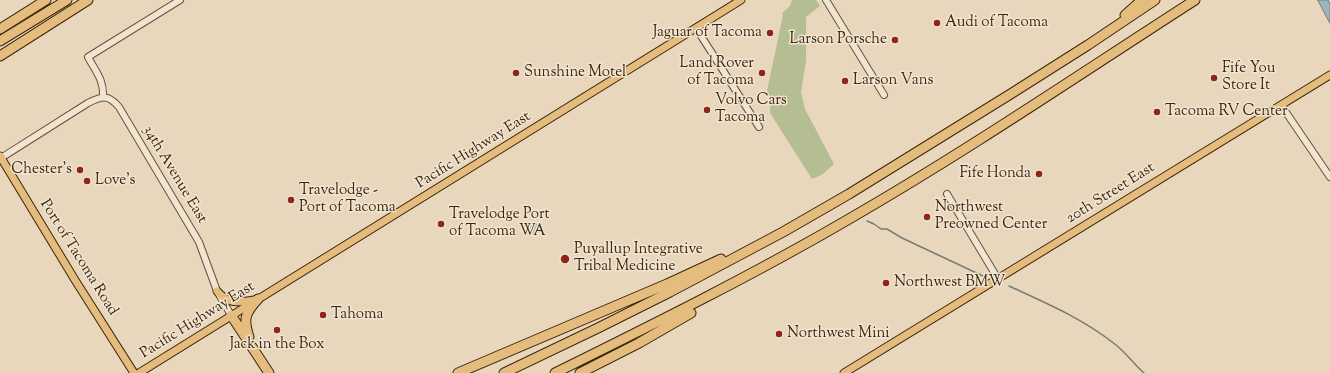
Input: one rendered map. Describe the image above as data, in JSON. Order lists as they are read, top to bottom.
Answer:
{
  "streets": {
    "main road": ["Pacific Highway East", "20th Street East", "Port of Tacoma Road"],
    "street": ["34th Avenue East"]
  },
  "crossings": [
    ["Pacific Highway East", "34th Avenue East"]
  ],
  "places": [
    "Audi of Tacoma",
    "Jaguar of Tacoma",
    "Larson Porsche",
    "Sunshine Motel",
    "Land Rover of Tacoma",
    "Fife You Store It",
    "Larson Vans",
    "Volvo Cars Tacoma",
    "Tacoma RV Center",
    "Chester's",
    "Fife Honda",
    "Love's",
    "Travelodge - Port of Tacoma",
    "Northwest Preowned Center",
    "Travelodge Port of Tacoma WA",
    "Puyallup Integrative Tribal Medicine",
    "Northwest BMW",
    "Tahoma",
    "Jack in the Box",
    "Northwest Mini"
  ]
}
